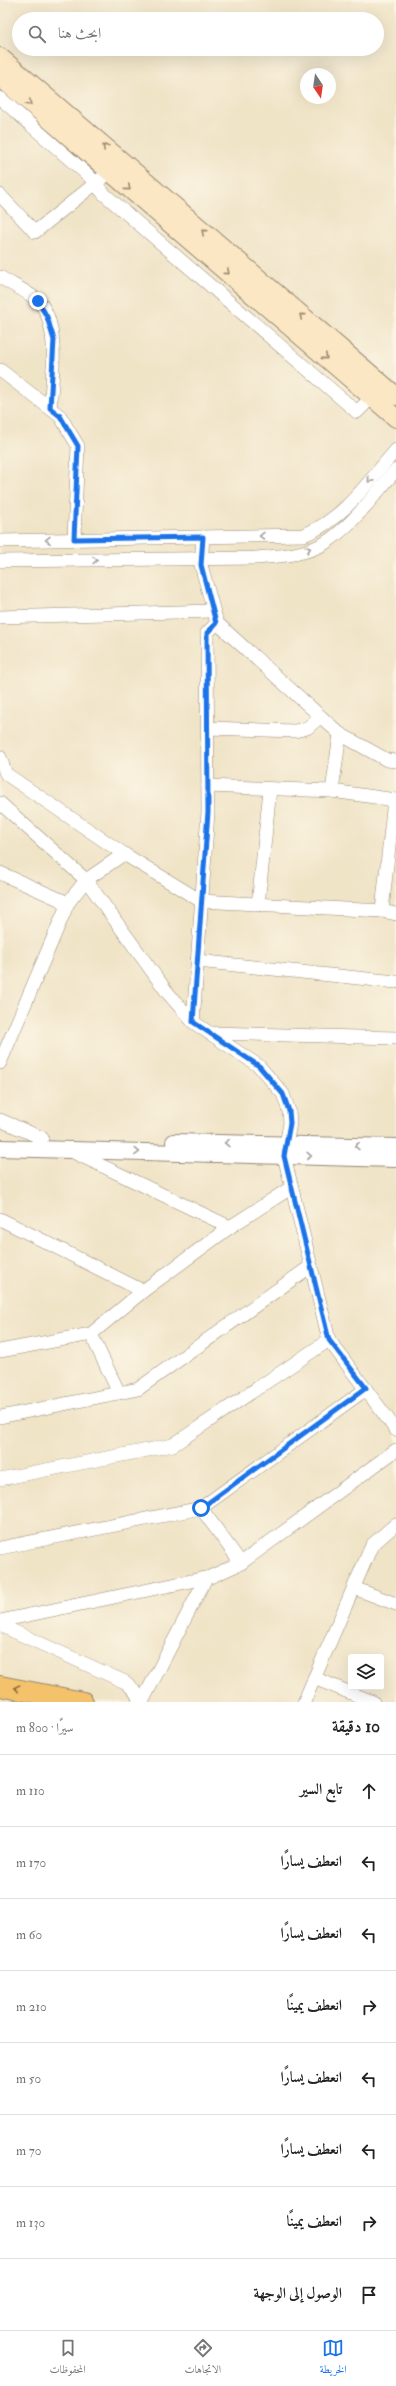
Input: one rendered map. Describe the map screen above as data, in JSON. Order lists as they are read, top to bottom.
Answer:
{
  "north": "bottom",
  "page": {
    "search": "ابحث هنا",
    "heading": ["10 دقيقة", "سيرًا · 800 m"],
    "list": [
      ["تابع السير", "110 m"],
      ["انعطف يسارًا", "170 m"],
      ["انعطف يسارًا", "60 m"],
      ["انعطف يمينًا", "210 m"],
      ["انعطف يسارًا", "50 m"],
      ["انعطف يسارًا", "70 m"],
      ["انعطف يمينًا", "130 m"],
      "الوصول إلى الوجهة"
    ],
    "nav": ["الخريطة", "الاتجاهات", "المحفوظات"]
  }
}
